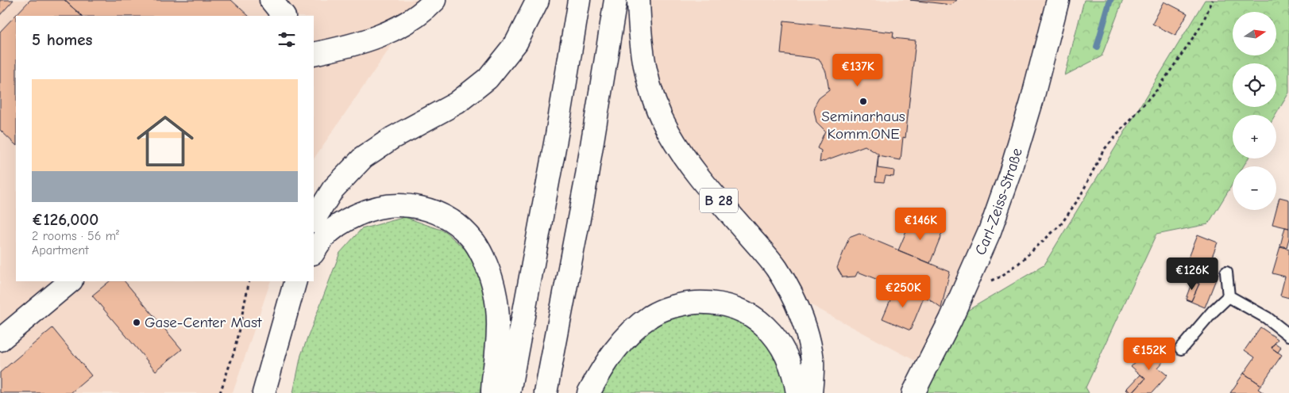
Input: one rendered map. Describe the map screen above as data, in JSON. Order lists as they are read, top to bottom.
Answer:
{
  "streets": {
    "main road": ["B 28", "Carl-Zeiss-Straße"]
  },
  "places": ["Seminarhaus Komm.ONE", "Gase-Center Mast"],
  "north": "right",
  "page": {
    "map_buttons": ["+", "−"],
    "heading": "5 homes",
    "price": [
      "€137K",
      "€146K",
      "€126K",
      "€250K",
      "€152K"
    ],
    "list": [
      {
        "name": "€126,000",
        "note": "2 rooms · 56 m² · Apartment"
      }
    ]
  }
}
